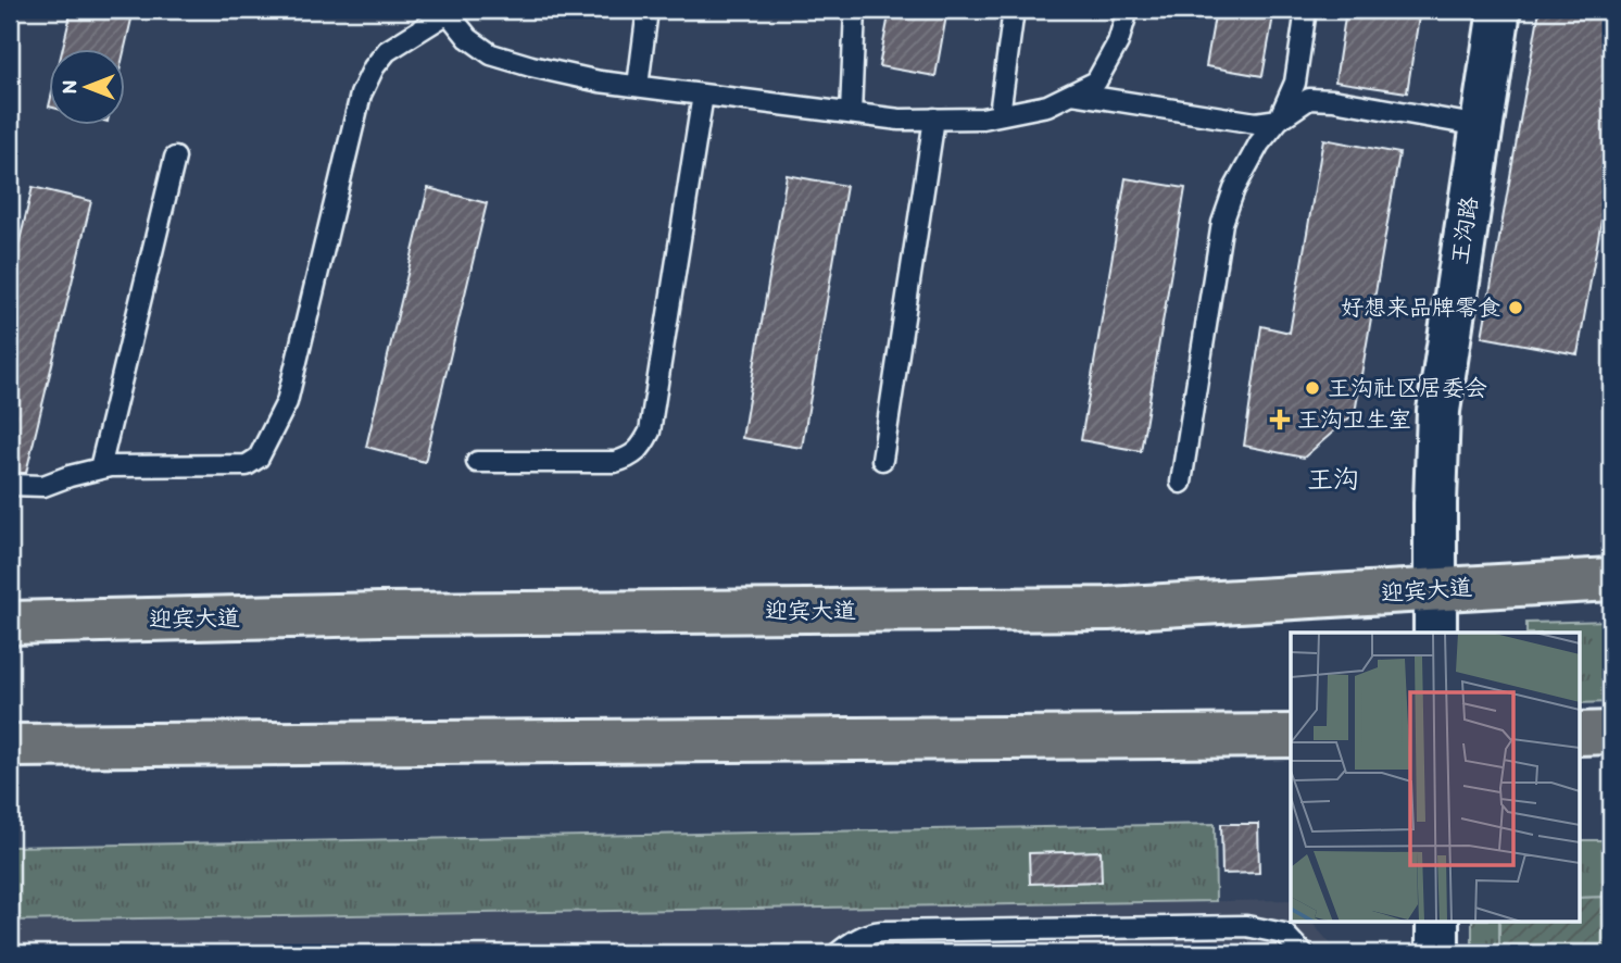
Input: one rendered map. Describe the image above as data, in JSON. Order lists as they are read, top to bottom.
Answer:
{
  "streets": {
    "highway": ["迎宾大道"],
    "street": ["王沟路"]
  },
  "crossings": [
    ["王沟路", "迎宾大道"]
  ],
  "districts": ["王沟"],
  "places": {
    "other": ["好想来品牌零食", "王沟社区居委会"],
    "health": ["王沟卫生室"]
  },
  "north": "left"
}
